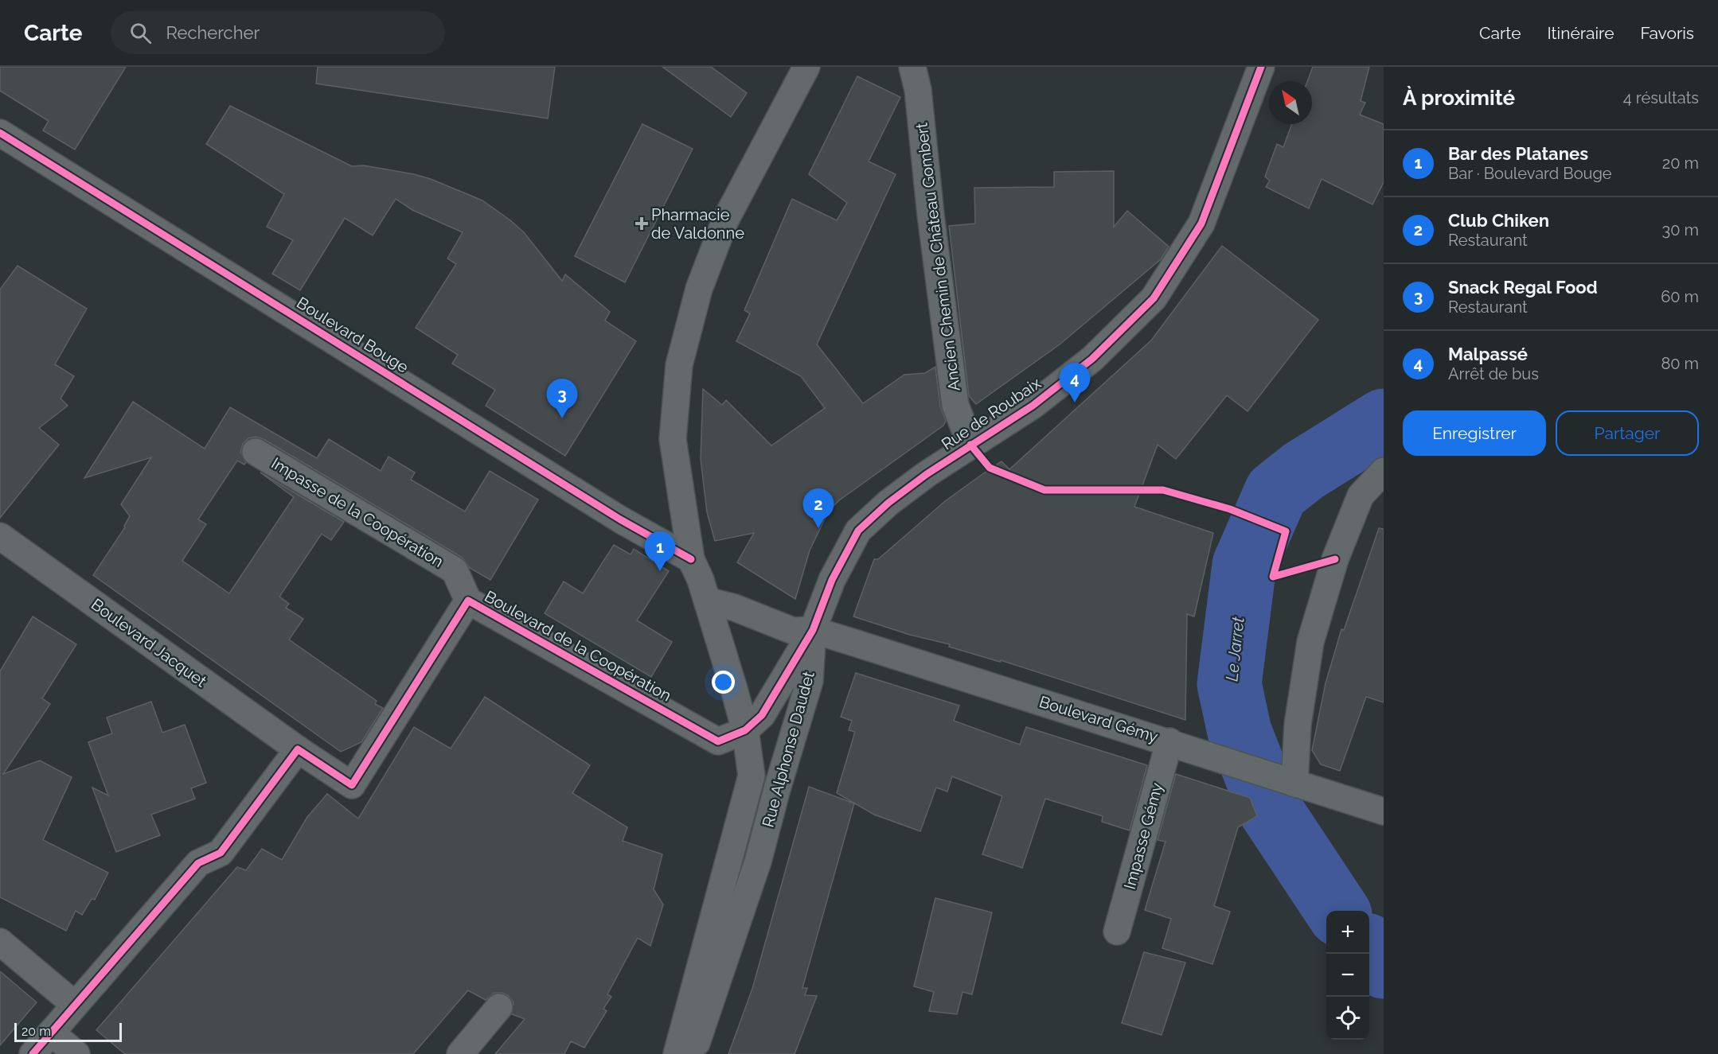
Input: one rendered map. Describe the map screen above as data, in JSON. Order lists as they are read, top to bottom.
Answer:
{
  "streets": {
    "street": [
      "Ancien Chemin de Château Gombert",
      "Boulevard Bouge",
      "Rue de Roubaix",
      "Impasse de la Coopération",
      "Boulevard Jacquet",
      "Boulevard de la Coopération",
      "Boulevard Gémy",
      "Rue Alphonse Daudet",
      "Impasse Gémy"
    ]
  },
  "crossings": [
    ["Ancien Chemin de Château Gombert", "Rue de Roubaix"],
    ["Rue de Roubaix", "Boulevard Gémy"],
    ["Rue de Roubaix", "Rue Alphonse Daudet"],
    ["Impasse de la Coopération", "Boulevard de la Coopération"],
    ["Boulevard Jacquet", "Boulevard de la Coopération"],
    ["Boulevard de la Coopération", "Rue Alphonse Daudet"],
    ["Boulevard Gémy", "Rue Alphonse Daudet"],
    ["Boulevard Gémy", "Impasse Gémy"]
  ],
  "water": ["Le Jarret"],
  "places": {
    "health": ["Pharmacie de Valdonne"]
  },
  "scale_bar": "20 m",
  "north": "top left",
  "page": {
    "header": "Carte",
    "search": "Rechercher",
    "nav": ["Carte", "Itinéraire", "Favoris"],
    "heading": ["À proximité", "4 résultats"],
    "list": [
      {
        "mark": "1",
        "name": "Bar des Platanes",
        "note": "Bar · Boulevard Bouge",
        "value": "20 m"
      },
      {
        "mark": "2",
        "name": "Club Chiken",
        "note": "Restaurant",
        "value": "30 m"
      },
      {
        "mark": "3",
        "name": "Snack Regal Food",
        "note": "Restaurant",
        "value": "60 m"
      },
      {
        "mark": "4",
        "name": "Malpassé",
        "note": "Arrêt de bus",
        "value": "80 m"
      }
    ],
    "pins": [
      "4",
      "3",
      "2",
      "1"
    ],
    "buttons": ["Enregistrer", "Partager"],
    "map_buttons": ["+", "−"],
    "scale": "20 m"
  }
}
